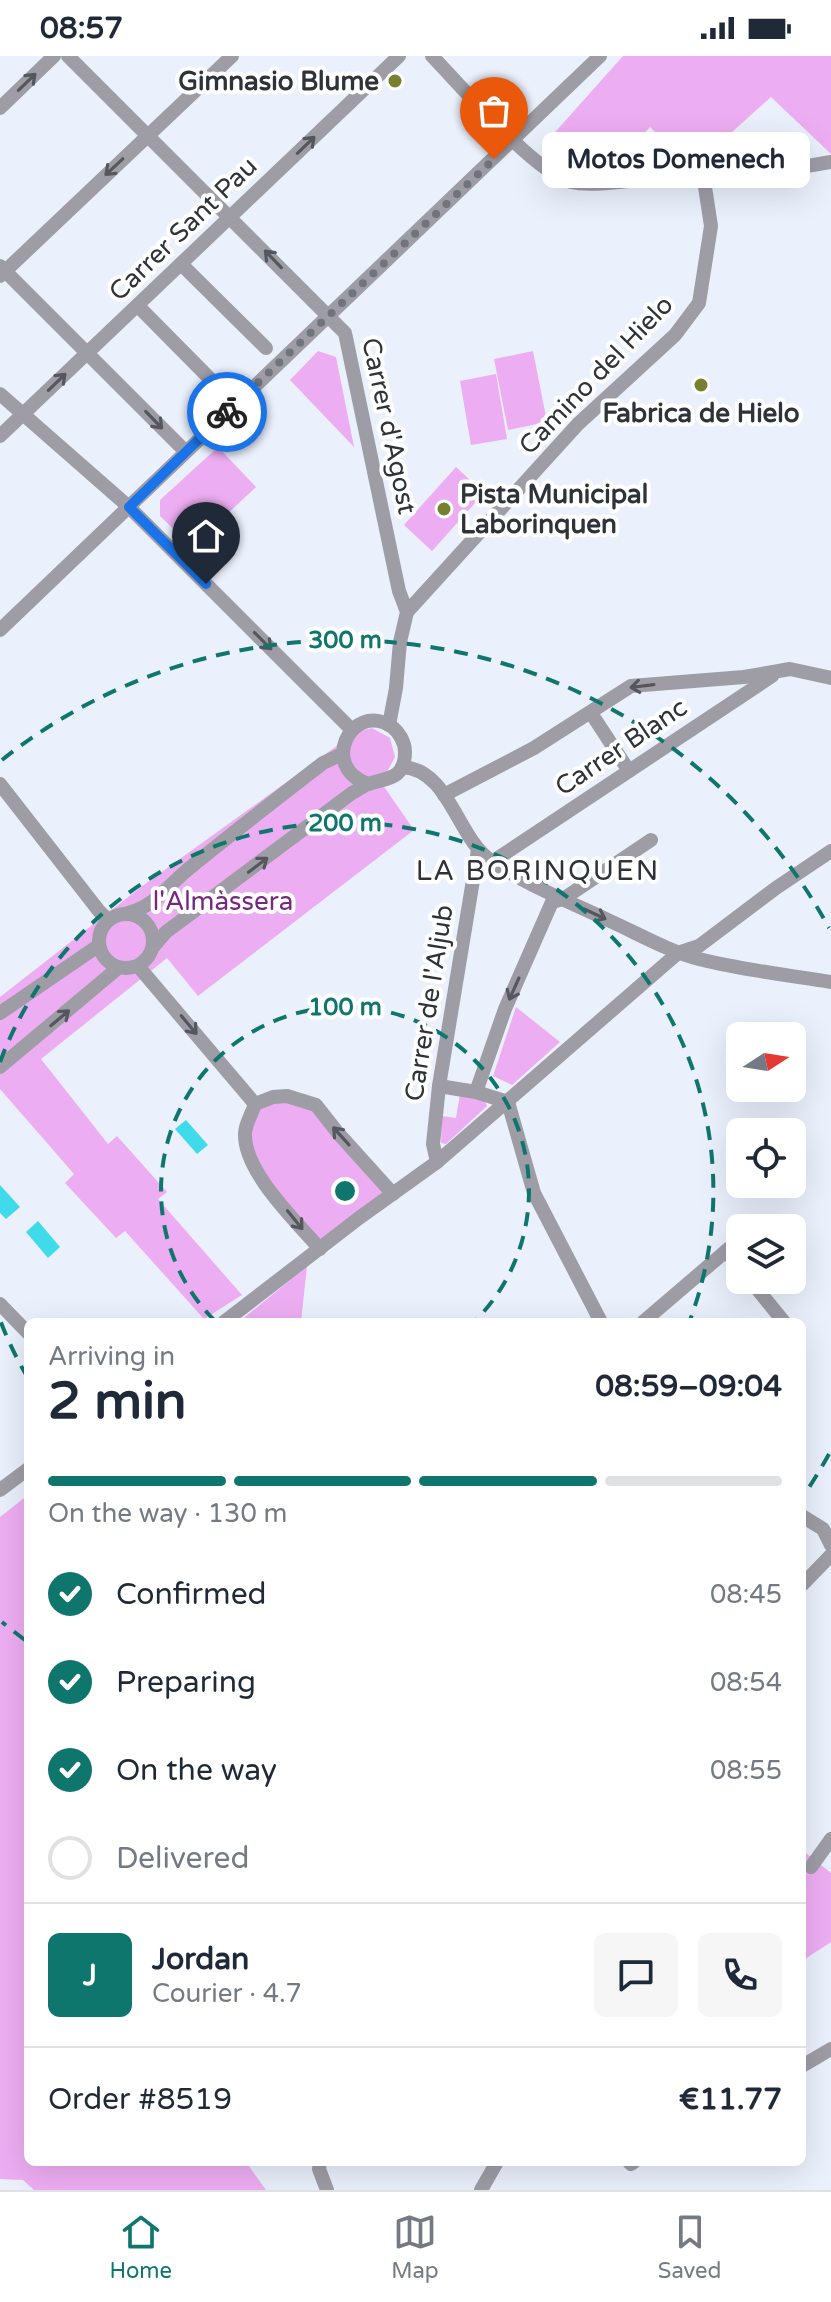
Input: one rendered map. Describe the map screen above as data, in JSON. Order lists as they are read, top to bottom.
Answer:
{
  "streets": {
    "street": [
      "Carrer Sant Pau",
      "Camino del Hielo",
      "Carrer d'Agost",
      "Carrer Blanc",
      "Carrer de l'Aljub"
    ]
  },
  "crossings": [
    ["Carrer Sant Pau", "Carrer d'Agost"],
    ["Camino del Hielo", "Carrer d'Agost"]
  ],
  "districts": ["LA BORINQUEN"],
  "parks": ["l'Almàssera"],
  "places": [
    "Gimnasio Blume",
    "Motos Domenech",
    "Fabrica de Hielo",
    "Pista Municipal Laborinquen"
  ],
  "north": "right",
  "page": {
    "status": "08:57",
    "bubble": "Motos Domenech",
    "heading": ["2 min", "Arriving in", "08:59–09:04"],
    "panel": [
      "Jordan",
      "Courier · 4.7",
      "Order #8519",
      "€11.77"
    ],
    "bar": "On the way · 130 m",
    "list": [
      ["Confirmed", "08:45"],
      ["Preparing", "08:54"],
      ["On the way", "08:55"],
      "Delivered"
    ],
    "round": "J",
    "tabs": ["Home", "Map", "Saved"]
  },
  "rings": ["300 m", "200 m", "100 m"]
}
